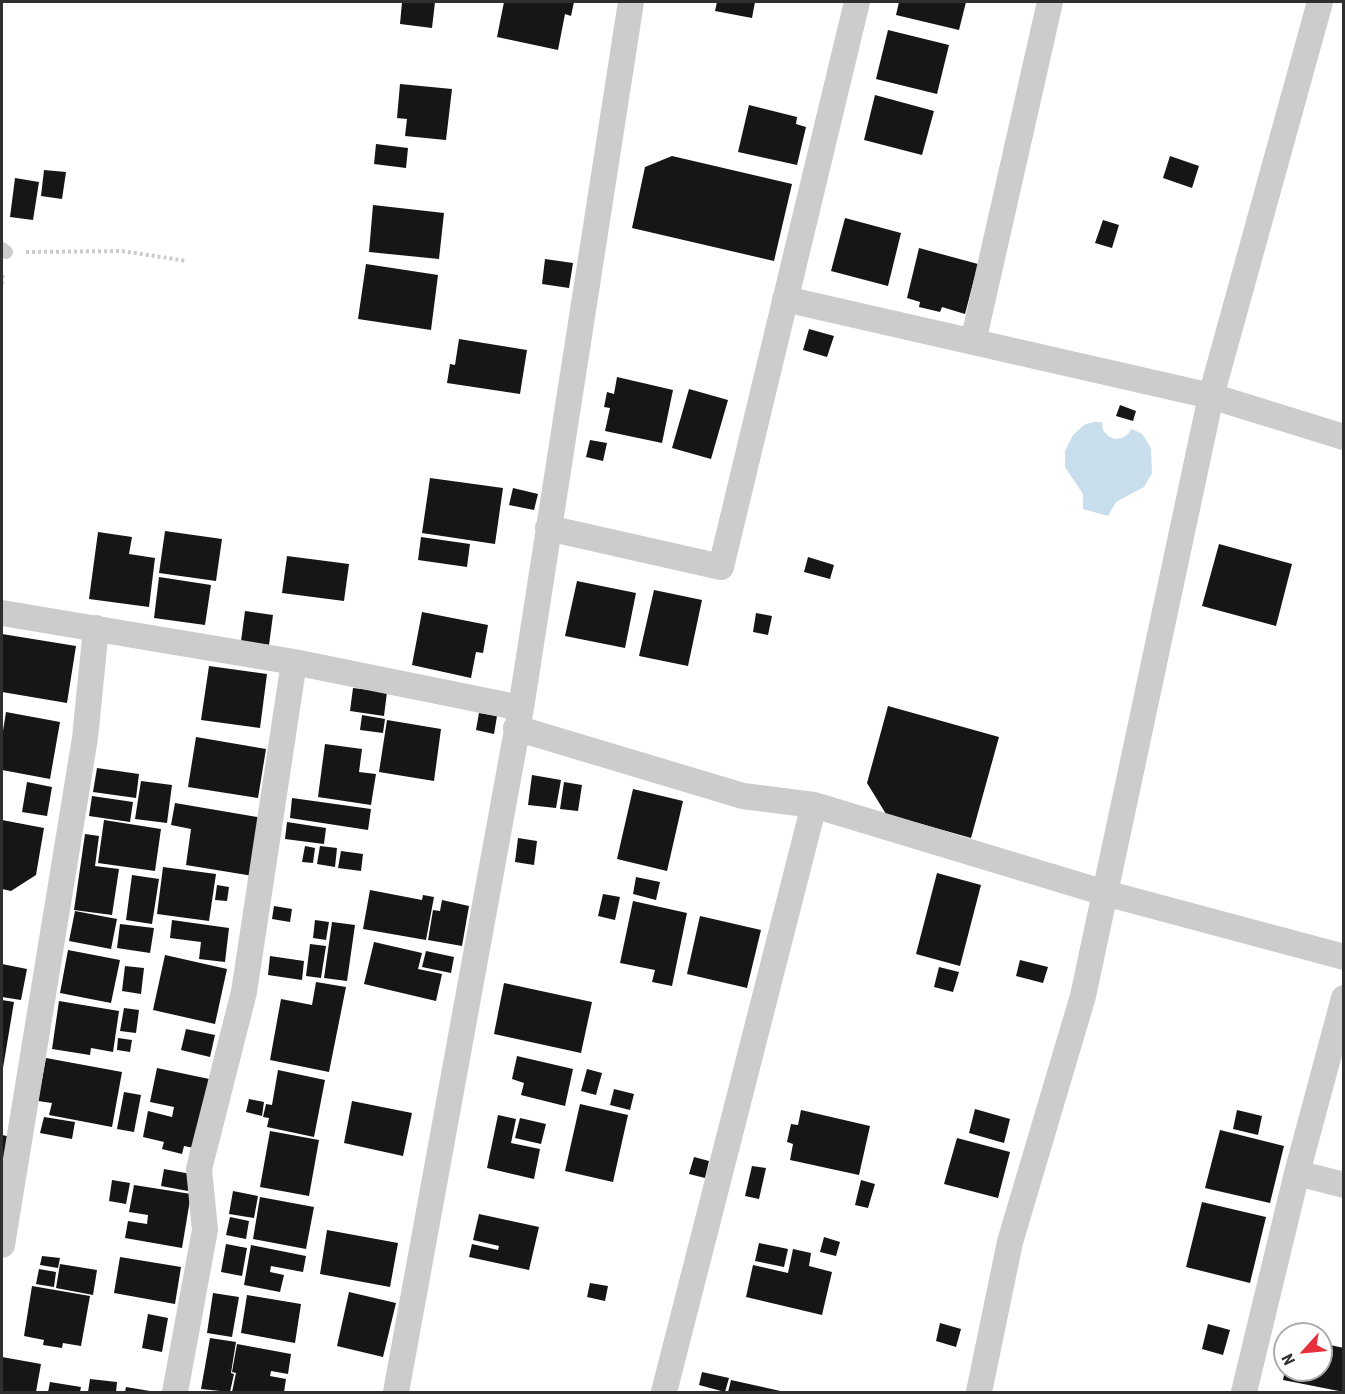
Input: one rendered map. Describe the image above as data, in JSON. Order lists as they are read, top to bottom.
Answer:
{
  "north": "bottom left"
}
